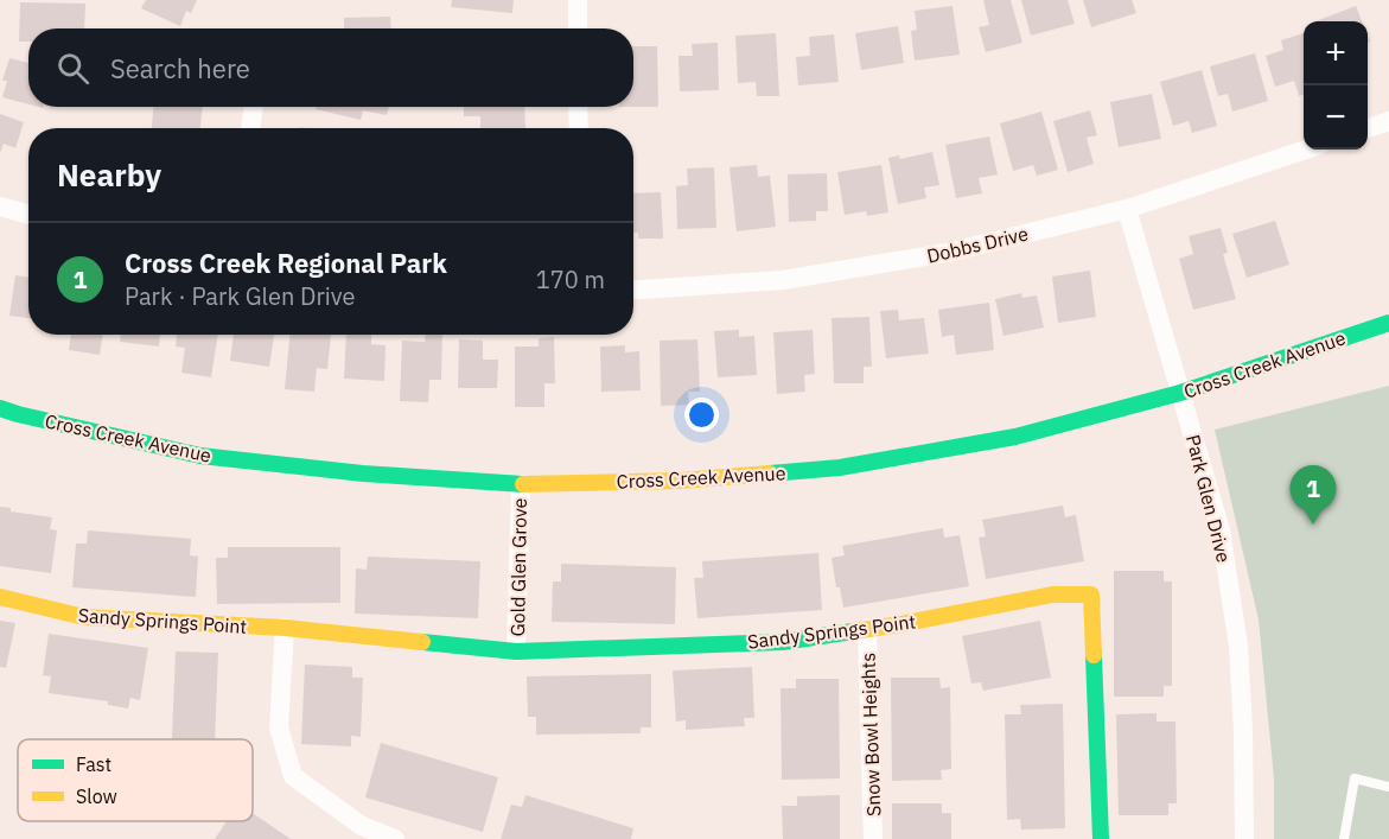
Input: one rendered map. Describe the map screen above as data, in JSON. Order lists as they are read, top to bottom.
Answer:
{
  "streets": {
    "street": [
      "Dobbs Drive",
      "Cross Creek Avenue",
      "Park Glen Drive",
      "Gold Glen Grove",
      "Sandy Springs Point",
      "Snow Bowl Heights"
    ]
  },
  "crossings": [
    ["Dobbs Drive", "Park Glen Drive"],
    ["Cross Creek Avenue", "Park Glen Drive"],
    ["Cross Creek Avenue", "Gold Glen Grove"],
    ["Gold Glen Grove", "Sandy Springs Point"],
    ["Sandy Springs Point", "Snow Bowl Heights"]
  ],
  "legend": ["Fast", "Slow"],
  "page": {
    "map_buttons": ["+", "−"],
    "search": "Search here",
    "heading": "Nearby",
    "list": [
      {
        "mark": "1",
        "name": "Cross Creek Regional Park",
        "note": "Park · Park Glen Drive",
        "value": "170 m"
      }
    ],
    "pins": "1"
  }
}
